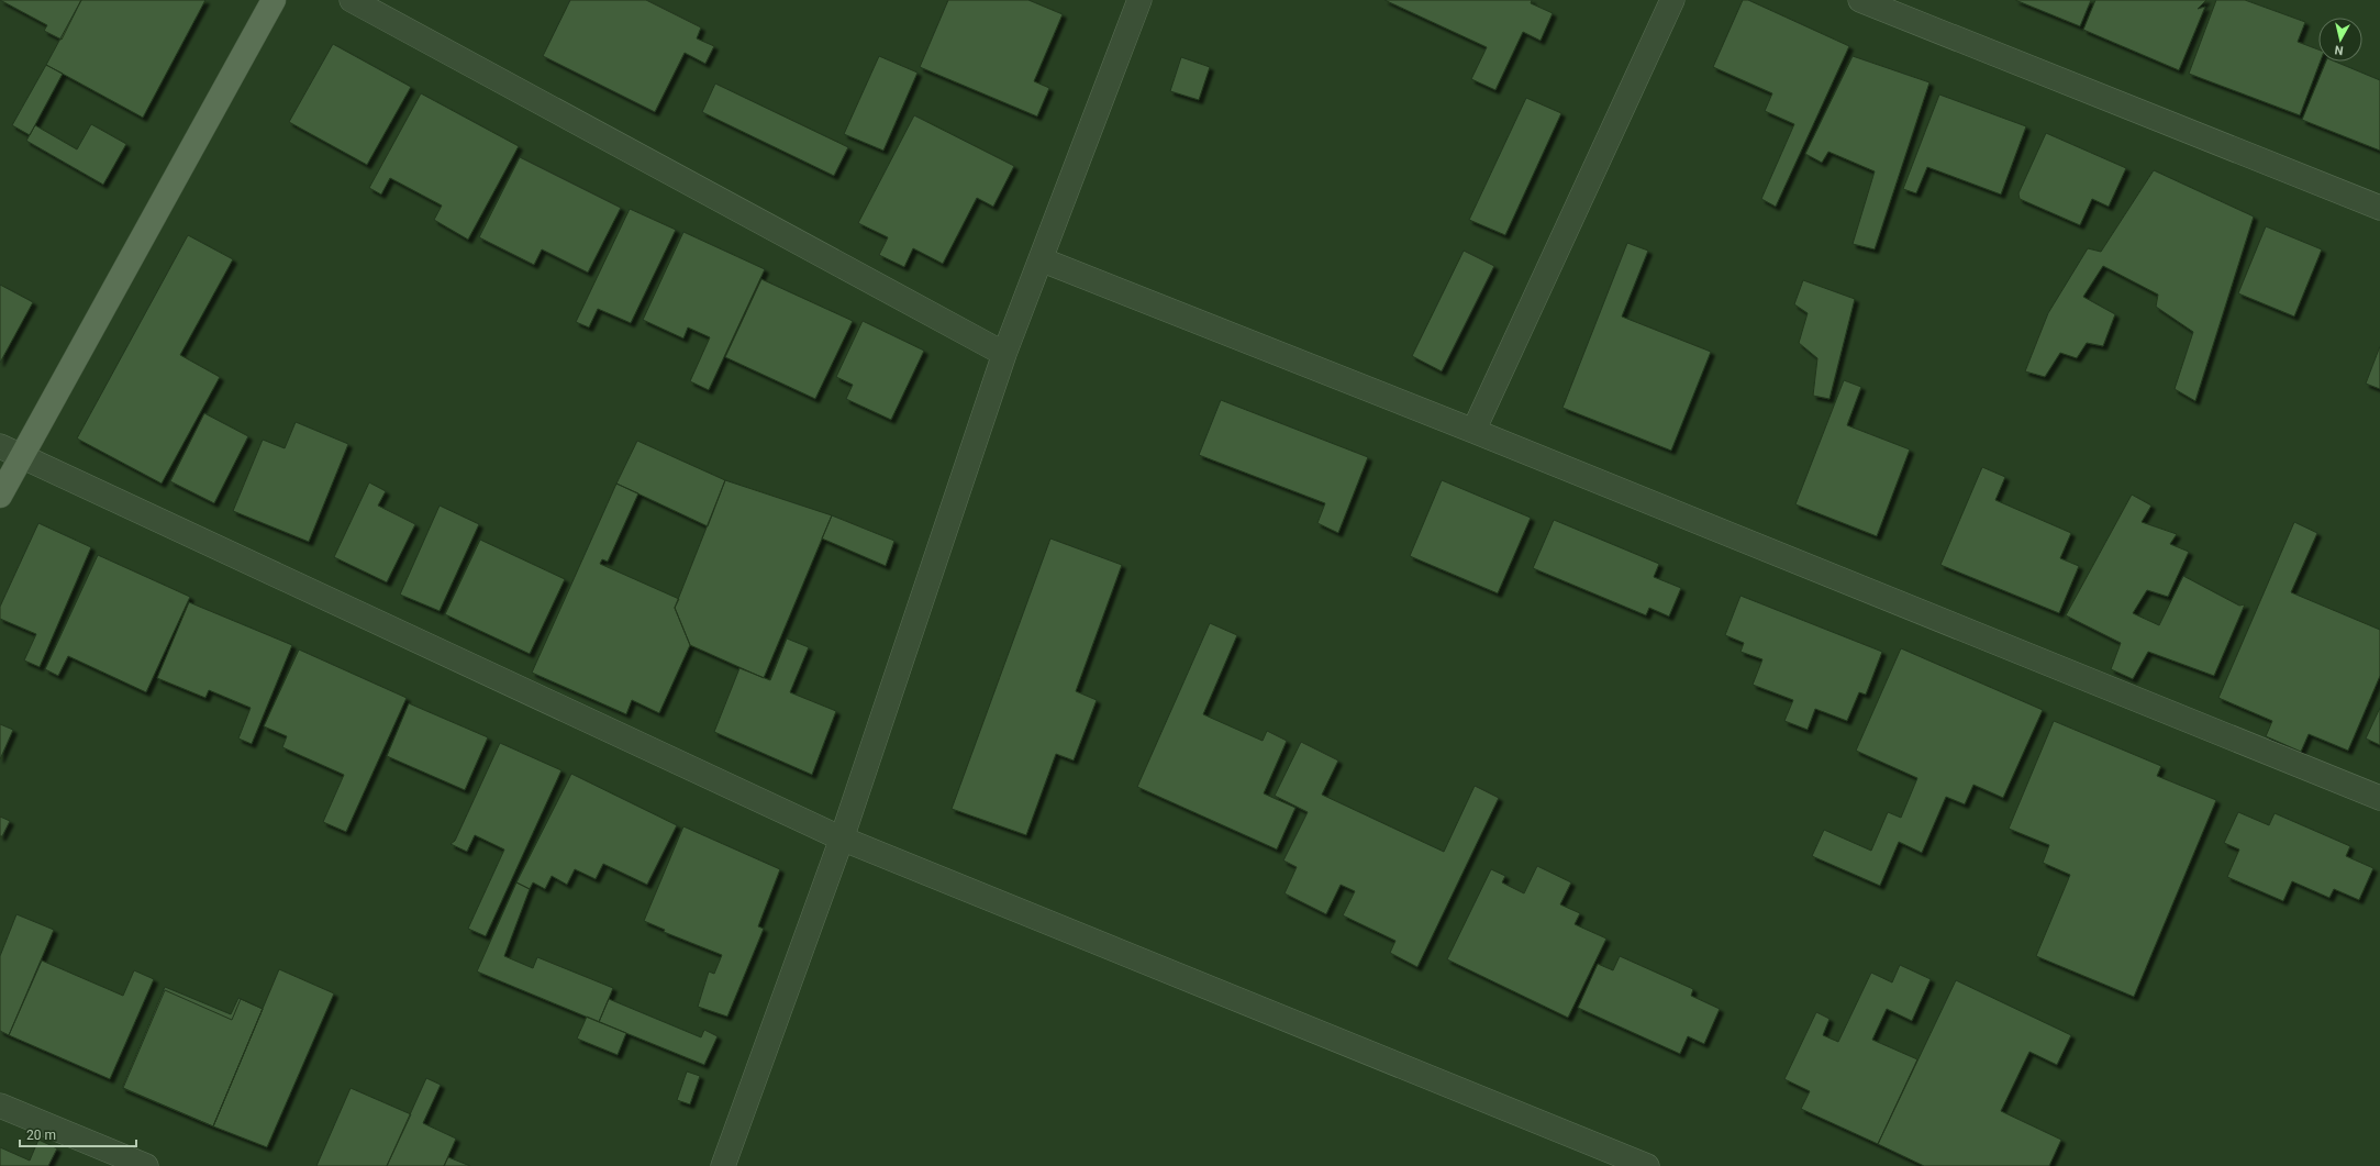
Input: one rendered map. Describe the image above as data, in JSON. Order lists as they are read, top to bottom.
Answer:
{
  "scale_bar": "20 m",
  "north": "bottom"
}
